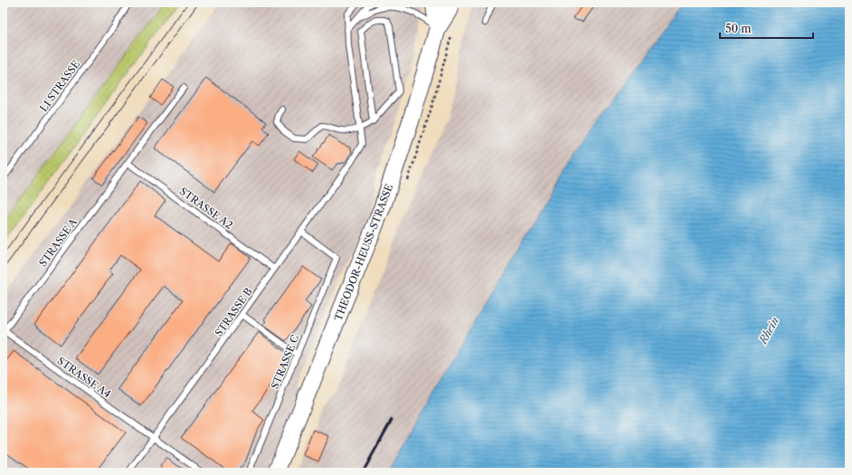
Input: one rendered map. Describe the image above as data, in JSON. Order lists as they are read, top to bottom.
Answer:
{
  "streets": {
    "main road": ["THEODOR-HEUSS-STRASSE"],
    "lane": [
      "L1 STRASSE",
      "STRASSE A2",
      "STRASSE A",
      "STRASSE B",
      "STRASSE C",
      "STRASSE A4"
    ]
  },
  "crossings": [
    ["STRASSE A2", "STRASSE A"],
    ["STRASSE A2", "STRASSE B"],
    ["STRASSE A", "STRASSE A4"],
    ["STRASSE B", "STRASSE C"],
    ["STRASSE B", "STRASSE A4"]
  ],
  "water": ["Rhein"],
  "scale_bar": "50 m"
}
